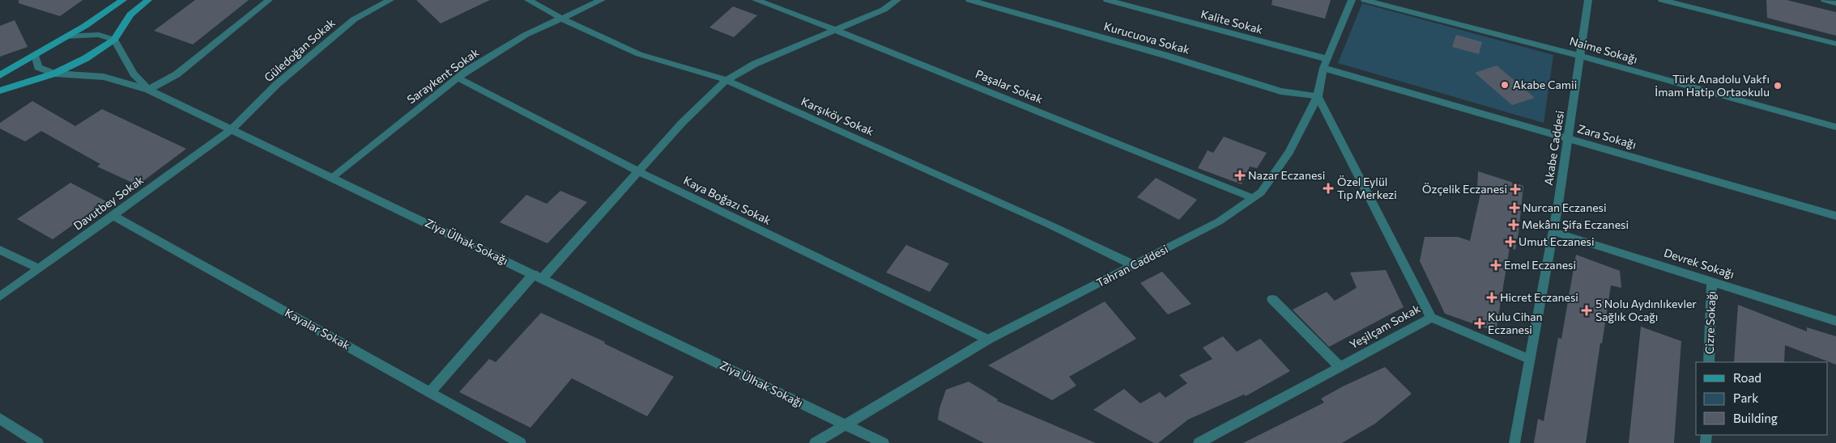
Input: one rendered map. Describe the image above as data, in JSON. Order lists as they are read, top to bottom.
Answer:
{
  "streets": {
    "street": [
      "Kalite Sokak",
      "Kurucuova Sokak",
      "Güledoğan Sokak",
      "Naime Sokağı",
      "Saraykent Sokak",
      "Paşalar Sokak",
      "Karşıköy Sokak",
      "Zara Sokağı",
      "Akabe Caddesi",
      "Kaya Boğazı Sokak",
      "Davutbey Sokak",
      "Ziya Ülhak Sokağı",
      "Devrek Sokağı",
      "Tahran Caddesi",
      "Cizre Sokağı",
      "Yeşilçam Sokak",
      "Kayalar Sokak"
    ]
  },
  "crossings": [
    ["Kalite Sokak", "Zara Sokağı"],
    ["Kalite Sokak", "Tahran Caddesi"],
    ["Kurucuova Sokak", "Tahran Caddesi"],
    ["Kurucuova Sokak", "Yeşilçam Sokak"],
    ["Güledoğan Sokak", "Davutbey Sokak"],
    ["Güledoğan Sokak", "Ziya Ülhak Sokağı"],
    ["Naime Sokağı", "Akabe Caddesi"],
    ["Saraykent Sokak", "Karşıköy Sokak"],
    ["Saraykent Sokak", "Kaya Boğazı Sokak"],
    ["Saraykent Sokak", "Ziya Ülhak Sokağı"],
    ["Paşalar Sokak", "Tahran Caddesi"],
    ["Karşıköy Sokak", "Tahran Caddesi"],
    ["Zara Sokağı", "Akabe Caddesi"],
    ["Zara Sokağı", "Tahran Caddesi"],
    ["Akabe Caddesi", "Devrek Sokağı"],
    ["Kaya Boğazı Sokak", "Tahran Caddesi"],
    ["Davutbey Sokak", "Ziya Ülhak Sokağı"],
    ["Davutbey Sokak", "Kayalar Sokak"],
    ["Ziya Ülhak Sokağı", "Tahran Caddesi"],
    ["Devrek Sokağı", "Cizre Sokağı"],
    ["Tahran Caddesi", "Yeşilçam Sokak"]
  ],
  "places": {
    "other": ["Akabe Camii", "Türk Anadolu Vakfı İmam Hatip Ortaokulu"],
    "health": [
      "Nazar Eczanesi",
      "Özel Eylül Tıp Merkezi",
      "Özçelik Eczanesi",
      "Nurcan Eczanesi",
      "Mekânı Şifa Eczanesi",
      "Umut Eczanesi",
      "Emel Eczanesi",
      "Hicret Eczanesi",
      "5 Nolu Aydınlıkevler Sağlık Ocağı",
      "Kulu Cihan Eczanesi"
    ]
  },
  "legend": ["Road", "Park", "Building"]
}
